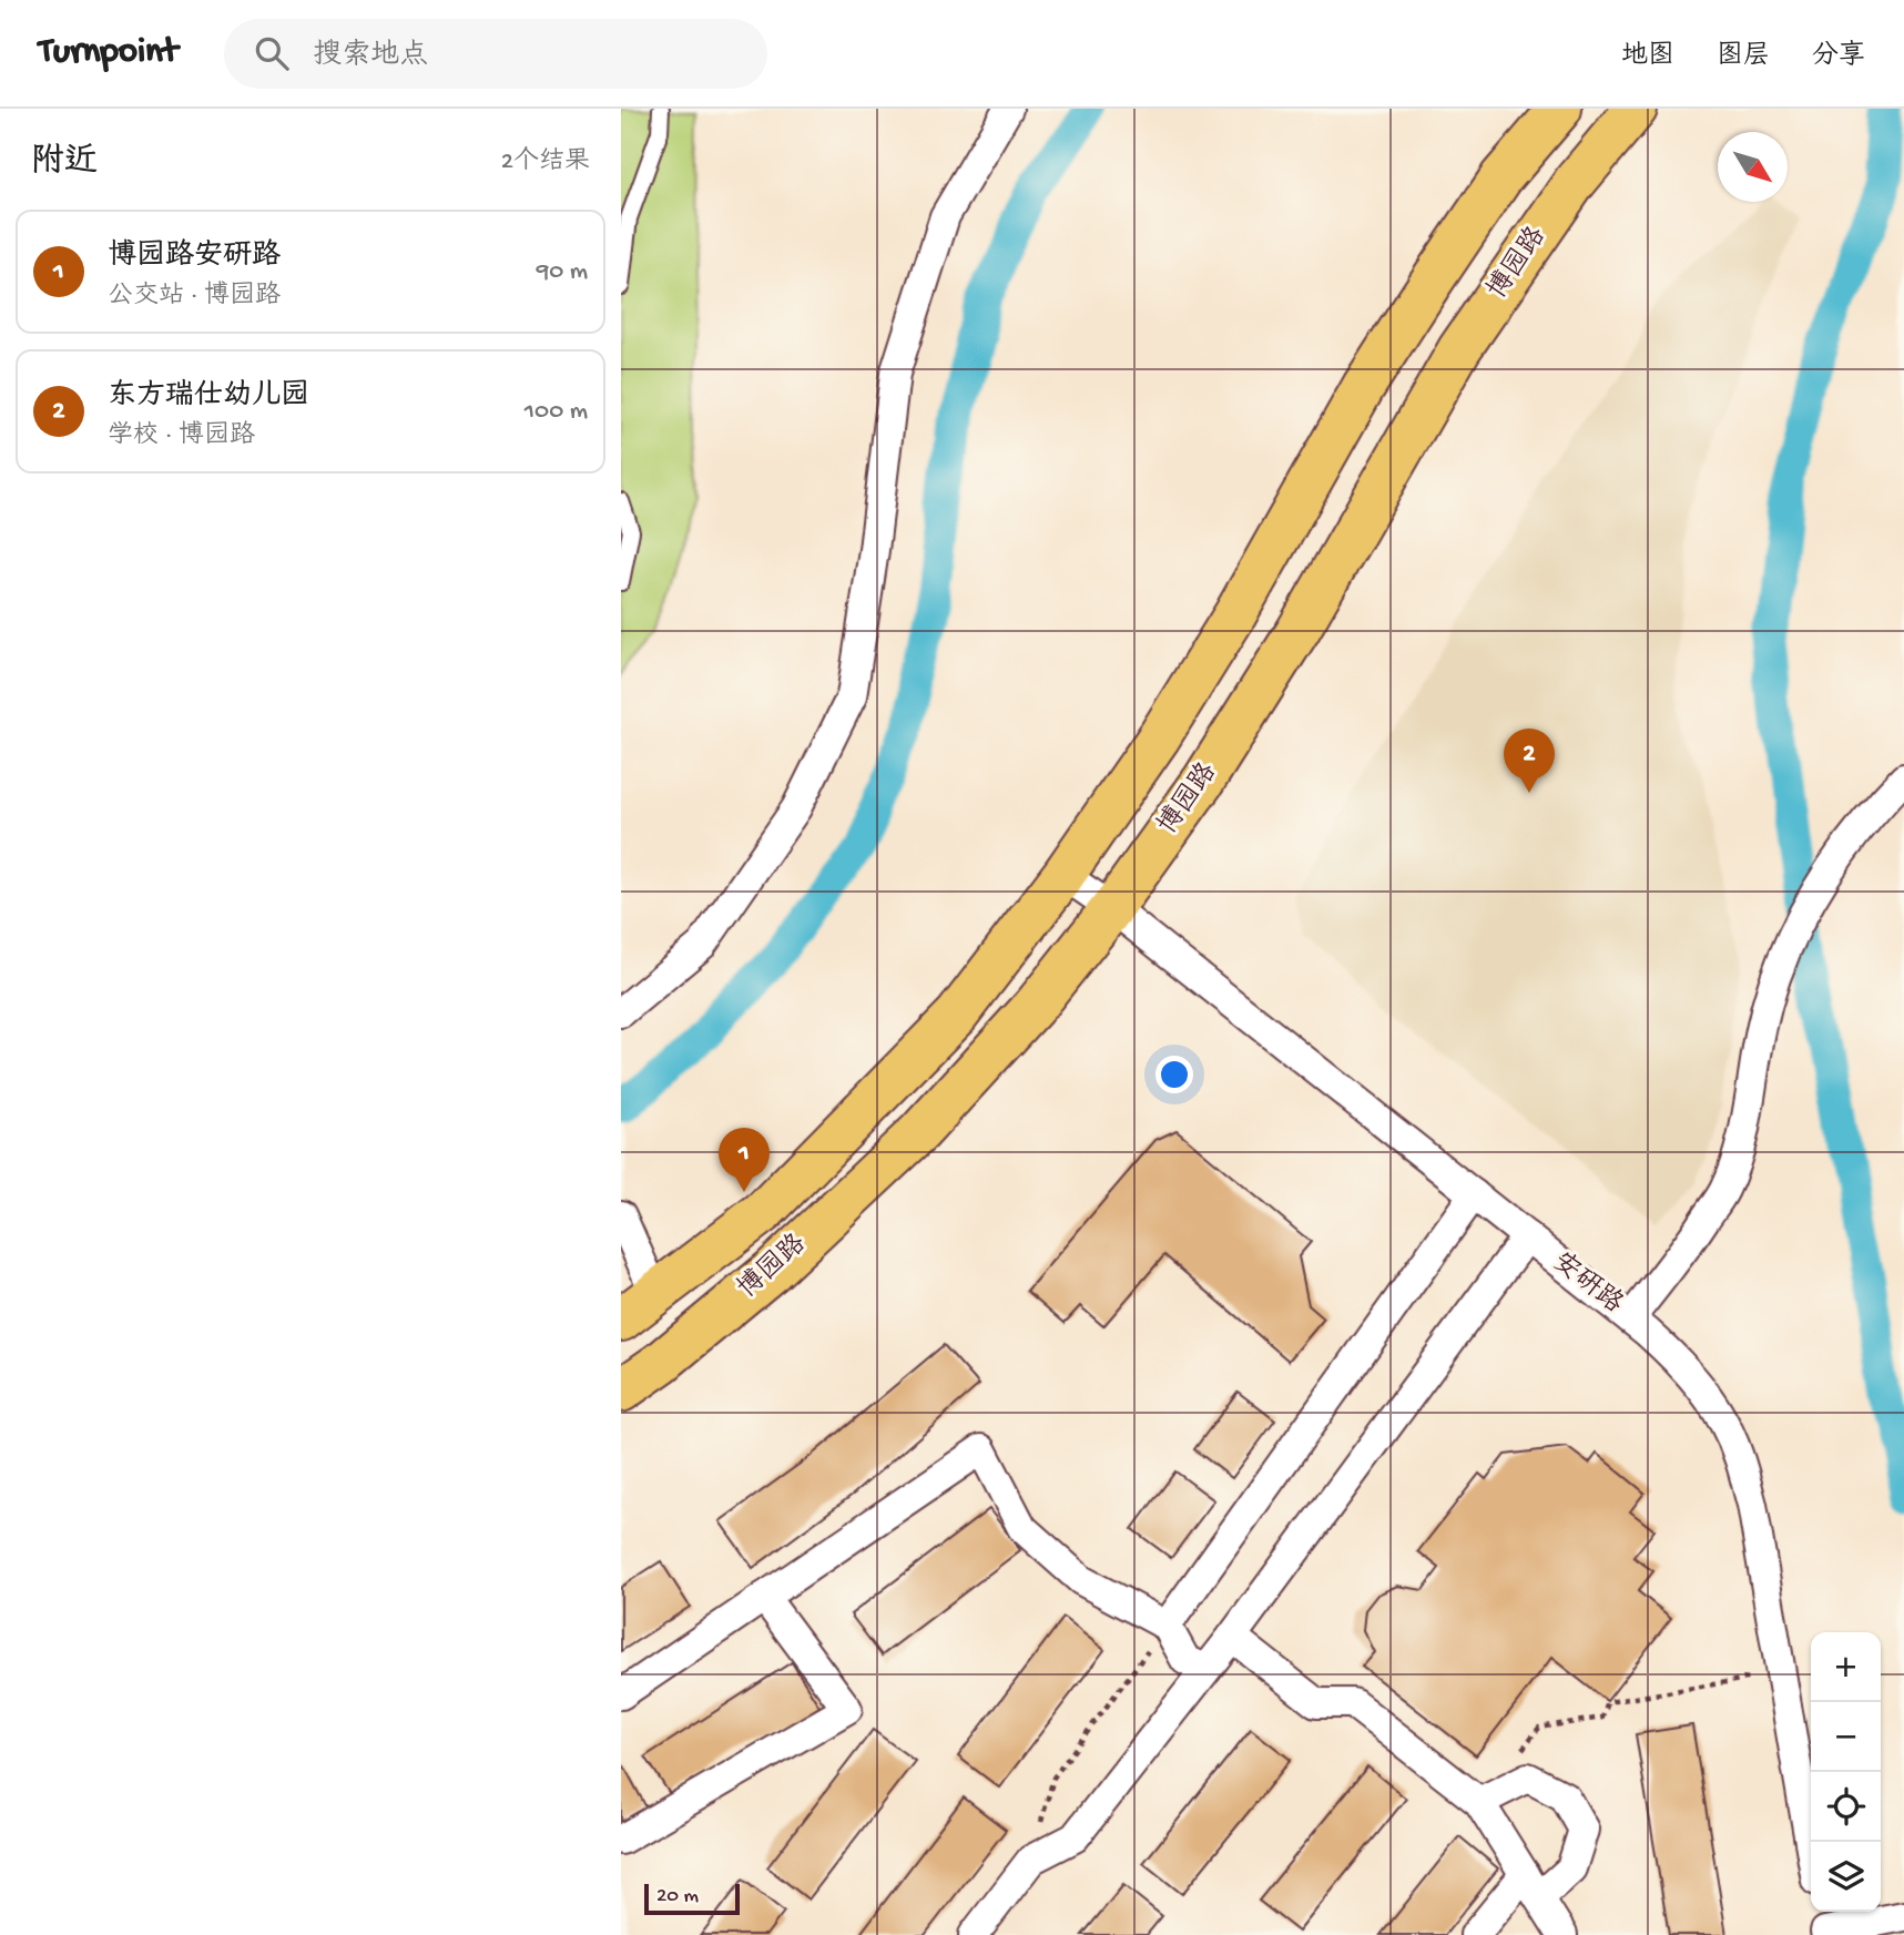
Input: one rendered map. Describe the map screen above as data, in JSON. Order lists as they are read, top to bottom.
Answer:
{
  "streets": {
    "main road": ["博园路"],
    "street": ["安研路"]
  },
  "crossings": [
    ["博园路", "安研路"]
  ],
  "scale_bar": "20 m",
  "north": "bottom right",
  "page": {
    "header": "Turnpoint",
    "search": "搜索地点",
    "nav": ["地图", "图层", "分享"],
    "heading": ["附近", "2个结果"],
    "list": [
      {
        "mark": "1",
        "name": "博园路安研路",
        "note": "公交站 · 博园路",
        "value": "90 m"
      },
      {
        "mark": "2",
        "name": "东方瑞仕幼儿园",
        "note": "学校 · 博园路",
        "value": "100 m"
      }
    ],
    "pins": ["2", "1"],
    "map_buttons": ["+", "−"],
    "scale": "20 m"
  }
}
